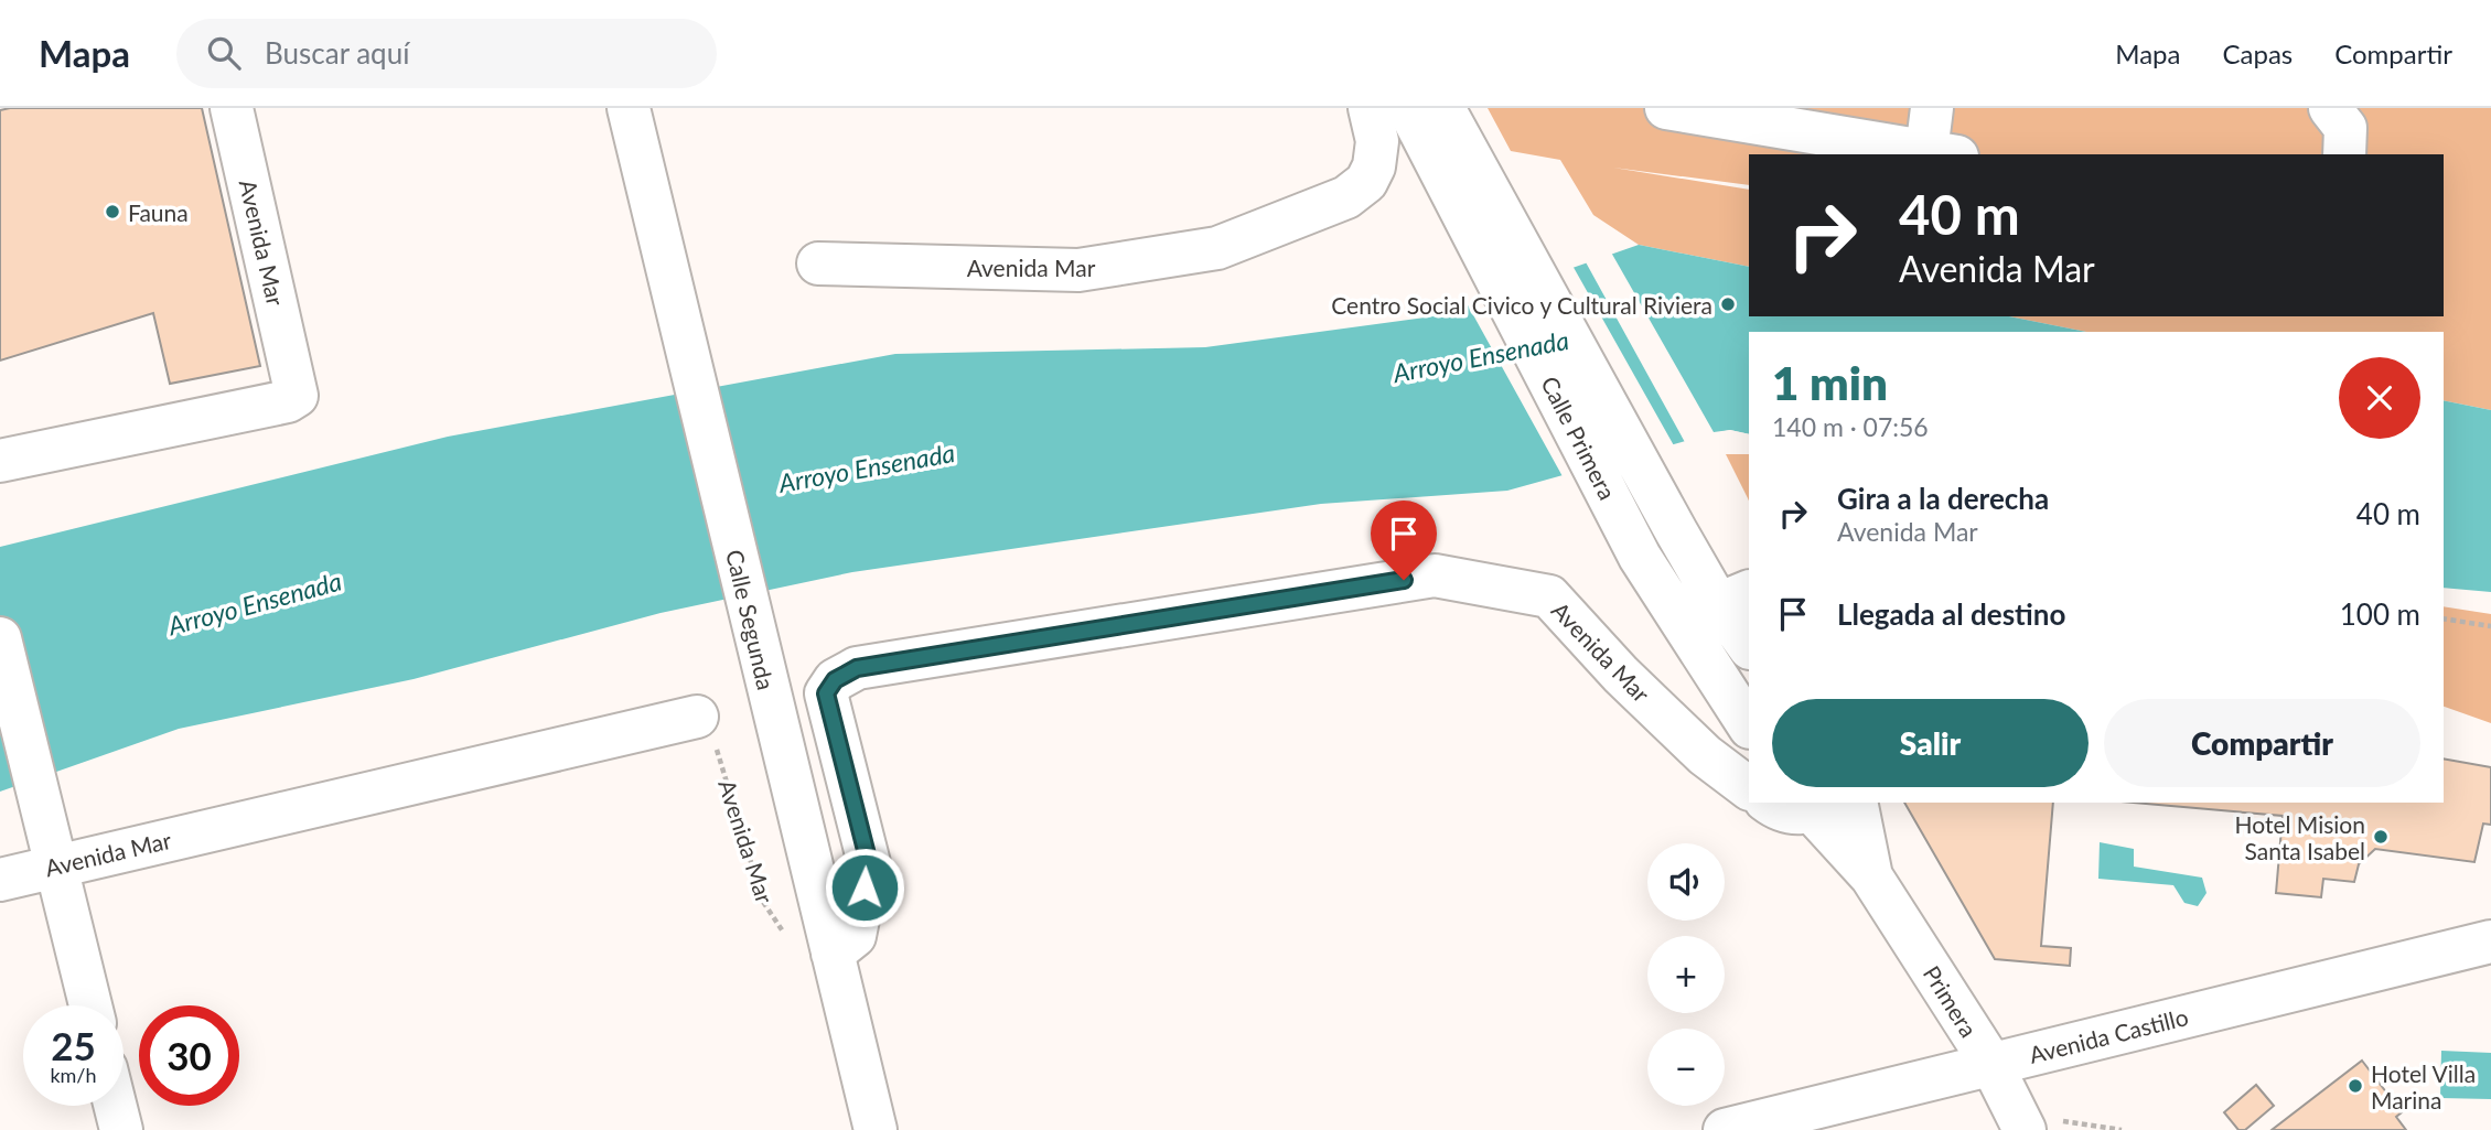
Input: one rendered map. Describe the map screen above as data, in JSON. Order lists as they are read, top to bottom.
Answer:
{
  "streets": {
    "street": [
      "Avenida Mar",
      "Calle Primera",
      "Calle Segunda",
      "Primera",
      "Avenida Castillo"
    ]
  },
  "crossings": [
    ["Avenida Mar", "Calle Segunda"],
    ["Primera", "Avenida Castillo"]
  ],
  "water": ["Arroyo Ensenada"],
  "places": [
    "Fauna",
    "Centro Social Civico y Cultural Riviera",
    "Hotel Mision Santa Isabel",
    "Hotel Villa Marina"
  ],
  "page": {
    "header": "Mapa",
    "search": "Buscar aquí",
    "nav": ["Mapa", "Capas", "Compartir"],
    "turn": ["40 m", "Avenida Mar"],
    "heading": ["1 min", "140 m · 07:56"],
    "list": [
      {
        "name": "Gira a la derecha",
        "note": "Avenida Mar",
        "value": "40 m"
      },
      {
        "name": "Llegada al destino",
        "value": "100 m"
      }
    ],
    "buttons": ["Salir", "Compartir"],
    "map_buttons": ["+", "−"],
    "speed": "25 km/h",
    "limit": "30"
  }
}
